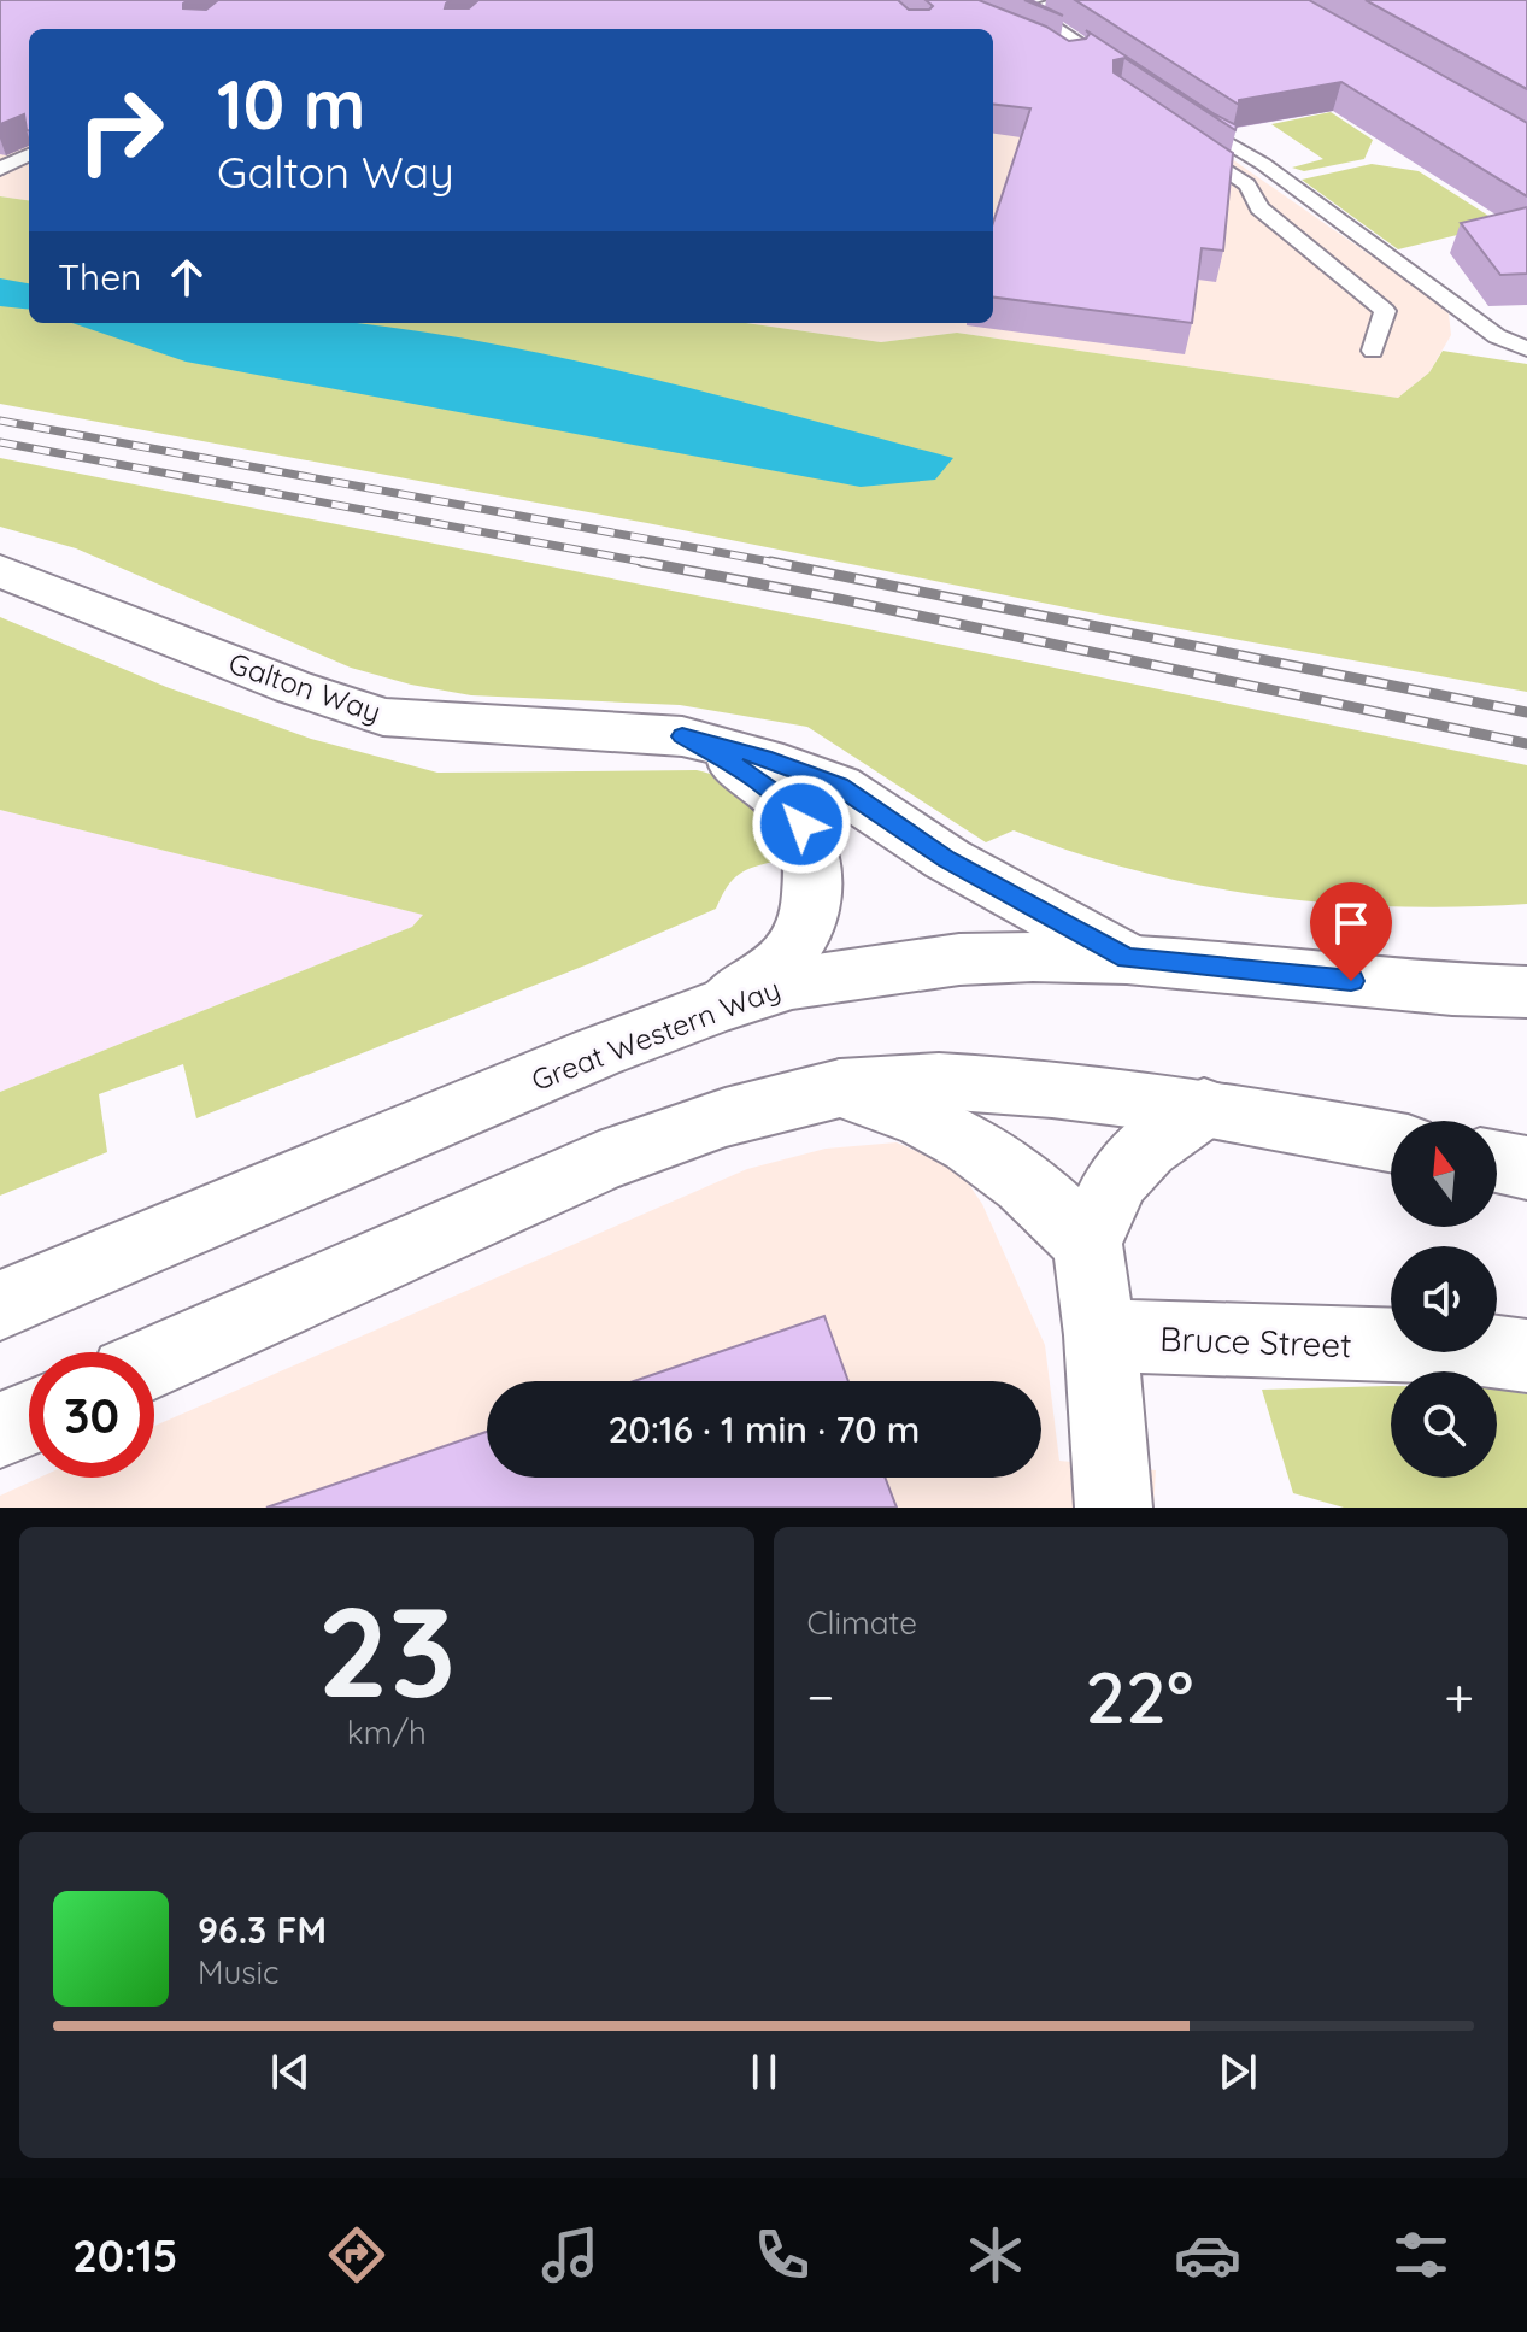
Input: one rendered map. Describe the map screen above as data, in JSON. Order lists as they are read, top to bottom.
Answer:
{
  "streets": {
    "street": ["Galton Way", "Great Western Way", "Bruce Street"]
  },
  "crossings": [
    ["Galton Way", "Great Western Way"]
  ],
  "north": "top",
  "page": {
    "turn": ["10 m", "Galton Way"],
    "then": "Then",
    "limit": "30",
    "trip": "20:16 · 1 min · 70 m",
    "tile": [
      ["23", "km/h"],
      "Climate"
    ],
    "heat": ["−", "22°", "+"],
    "song": ["96.3 FM", "Music"],
    "tabs": "20:15"
  }
}
